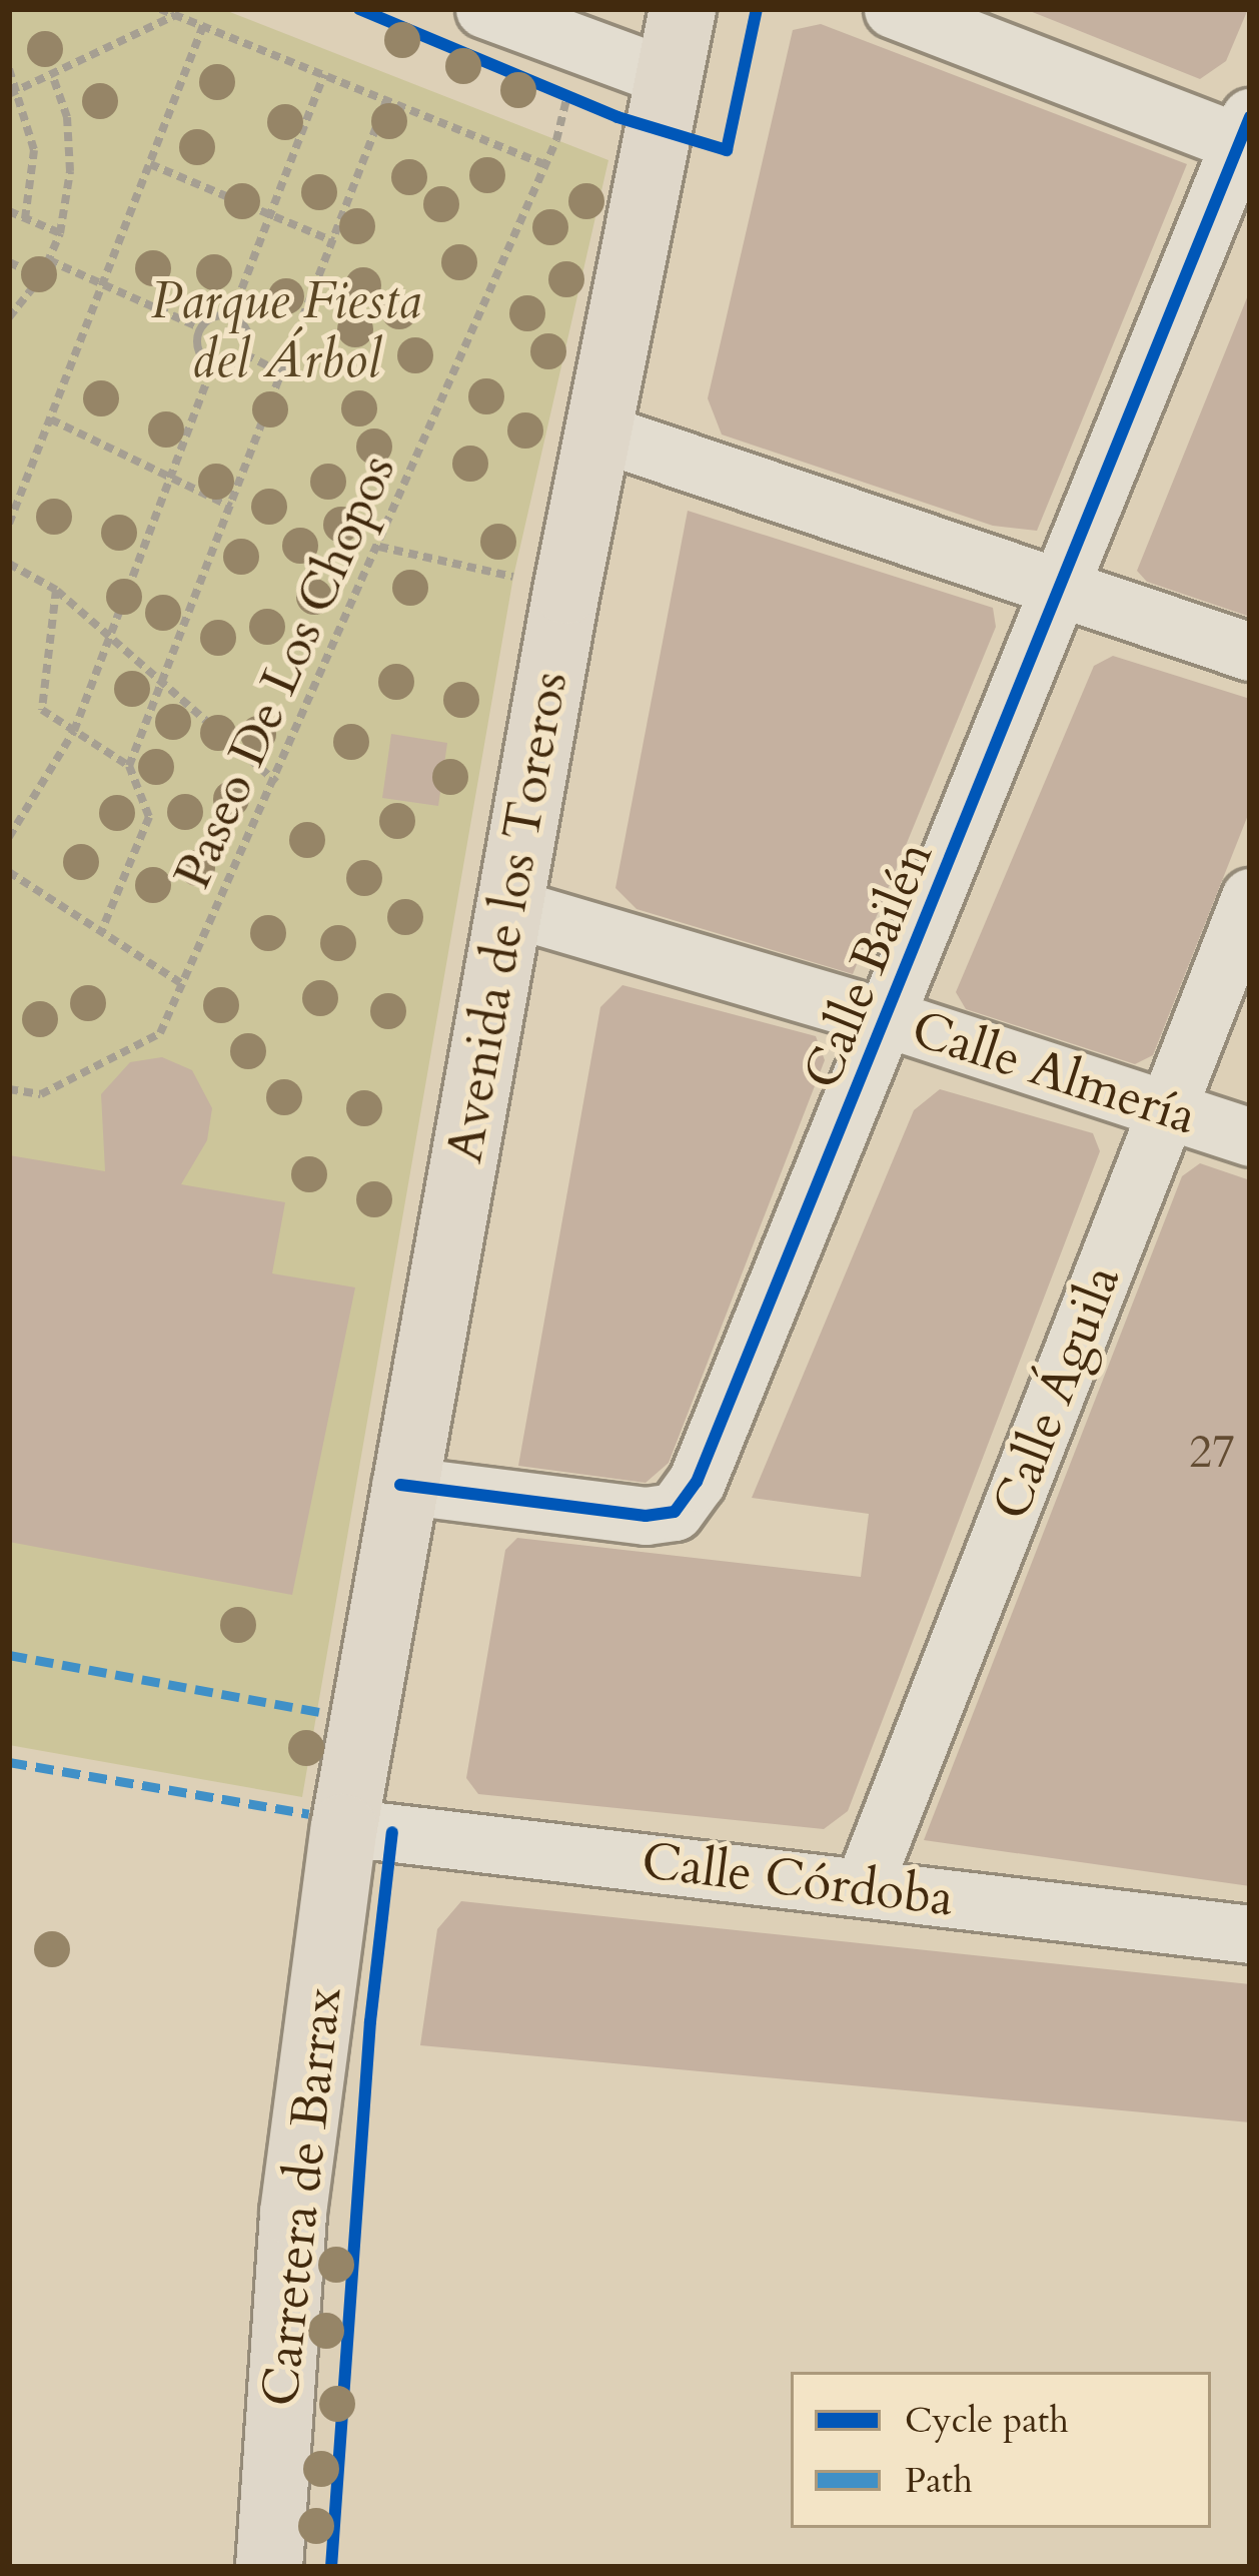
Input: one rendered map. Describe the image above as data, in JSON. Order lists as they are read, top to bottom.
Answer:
{
  "streets": {
    "main road": ["Avenida de los Toreros", "Carretera de Barrax"],
    "street": [
      "Calle Bailén",
      "Calle Almería",
      "Calle Águila",
      "Calle Córdoba"
    ],
    "path": ["Paseo De Los Chopos"]
  },
  "crossings": [
    ["Avenida de los Toreros", "Calle Bailén"],
    ["Avenida de los Toreros", "Calle Almería"],
    ["Avenida de los Toreros", "Calle Córdoba"],
    ["Avenida de los Toreros", "Carretera de Barrax"],
    ["Calle Bailén", "Calle Almería"],
    ["Calle Almería", "Calle Águila"],
    ["Calle Águila", "Calle Córdoba"],
    ["Calle Córdoba", "Carretera de Barrax"]
  ],
  "parks": ["Parque Fiesta del Árbol"],
  "house_numbers": ["27"],
  "legend": ["Cycle path", "Path"]
}
